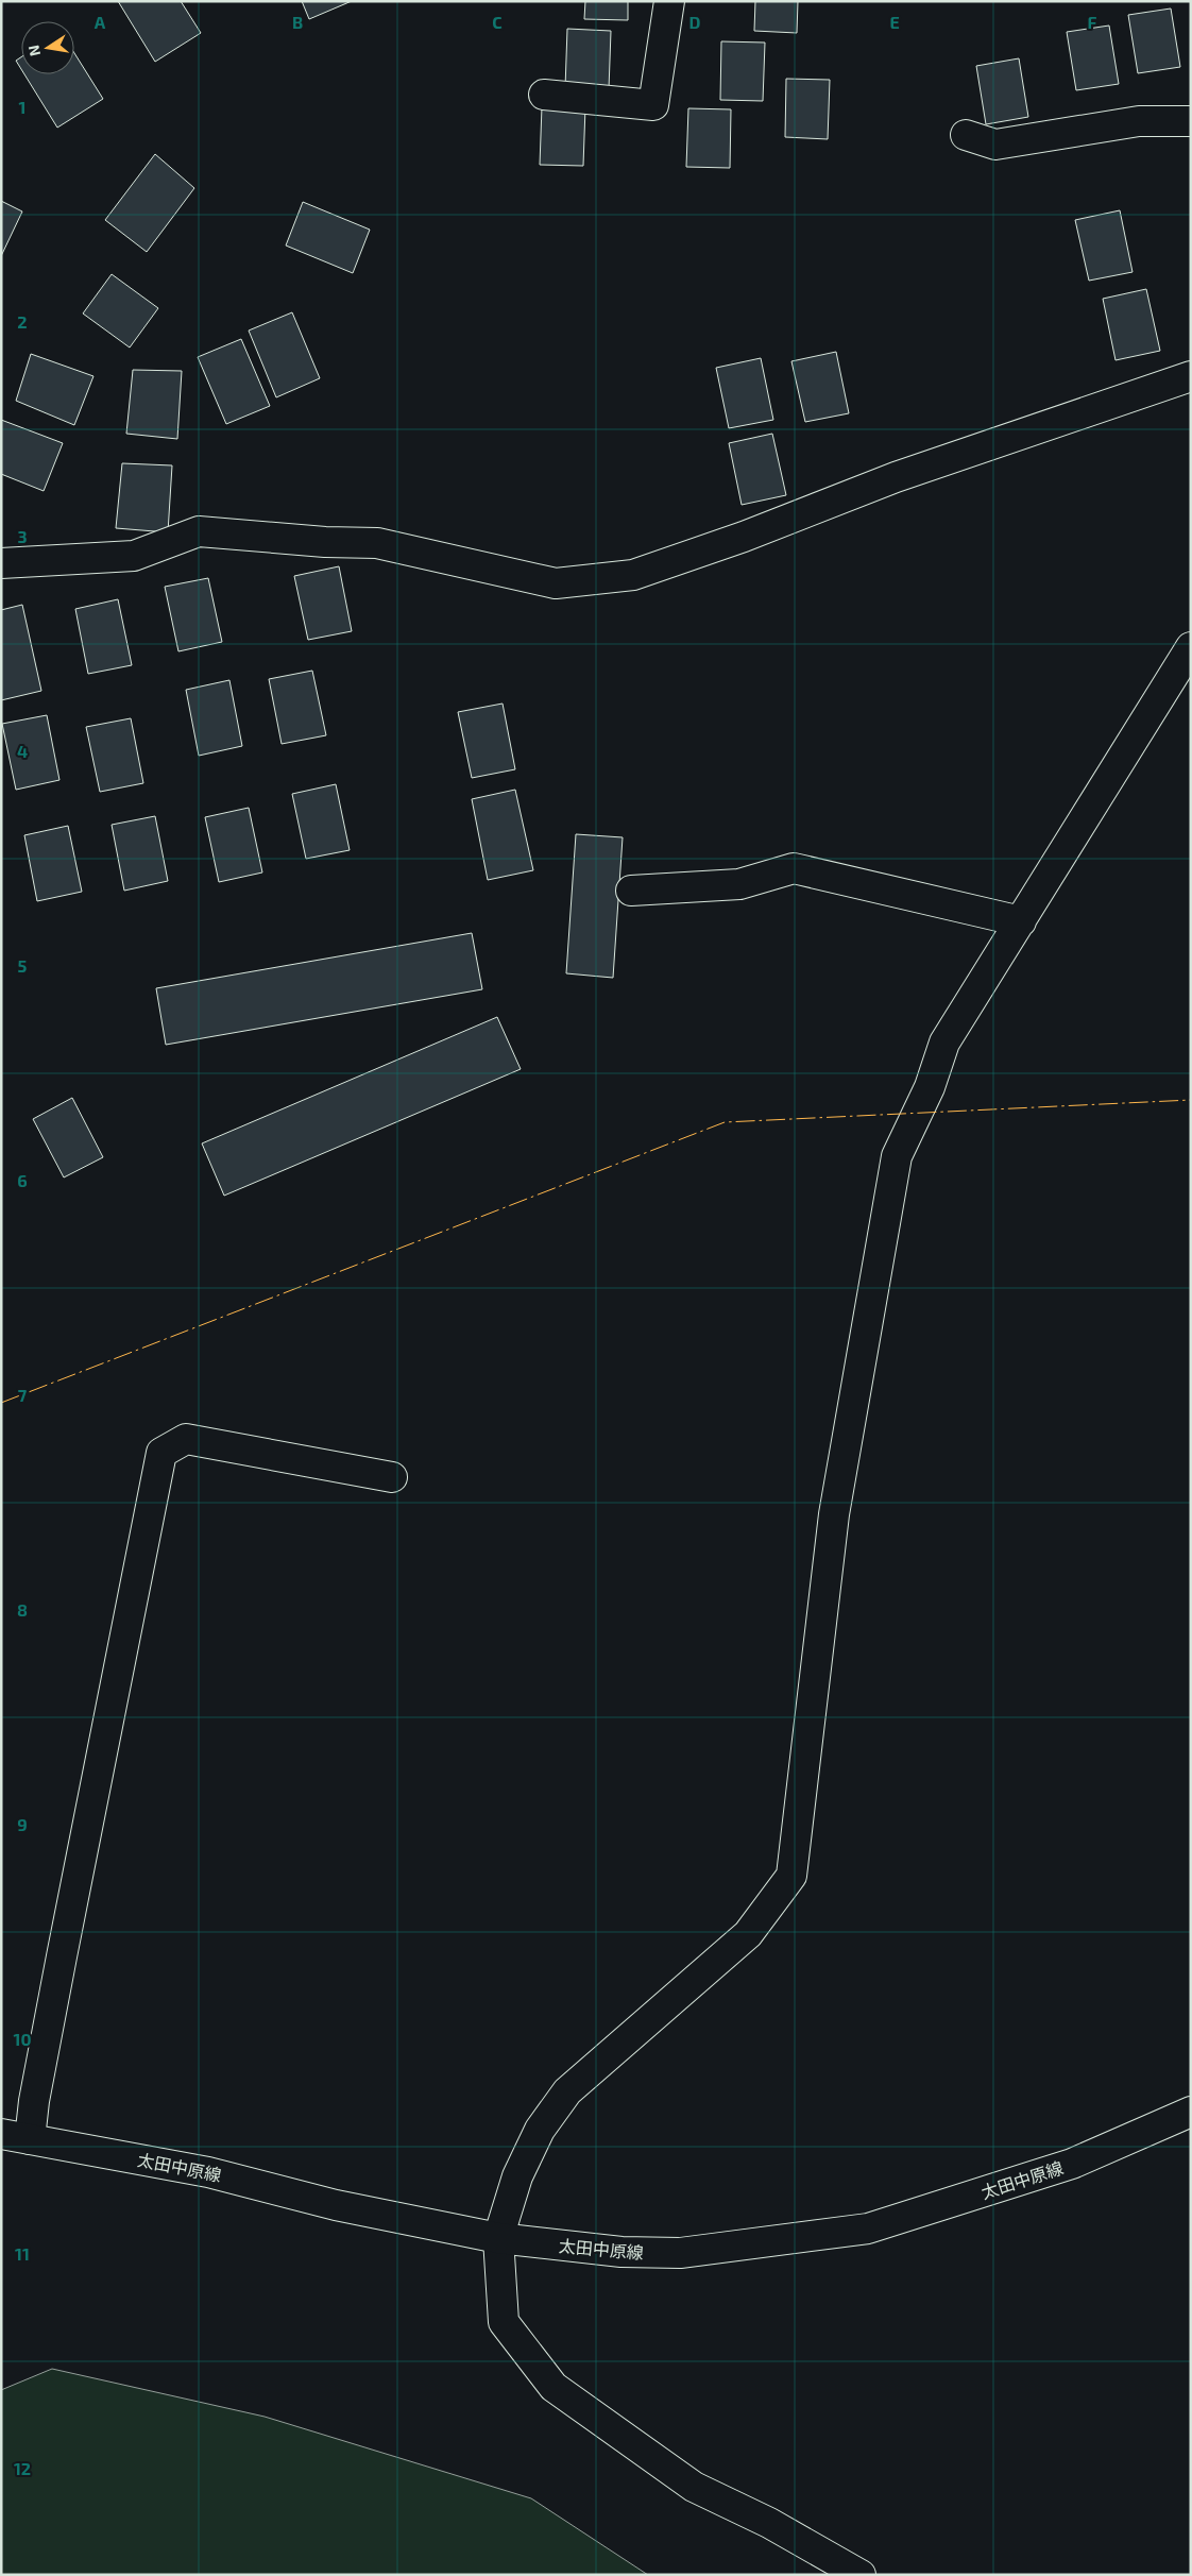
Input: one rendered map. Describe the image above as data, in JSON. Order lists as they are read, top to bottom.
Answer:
{
  "streets": {
    "street": ["太田中原線"]
  },
  "north": "left",
  "grid": {
    "columns": [
      "A",
      "B",
      "C",
      "D",
      "E",
      "F"
    ],
    "rows": [
      "1",
      "2",
      "3",
      "4",
      "5",
      "6",
      "7",
      "8",
      "9",
      "10",
      "11",
      "12"
    ]
  }
}
